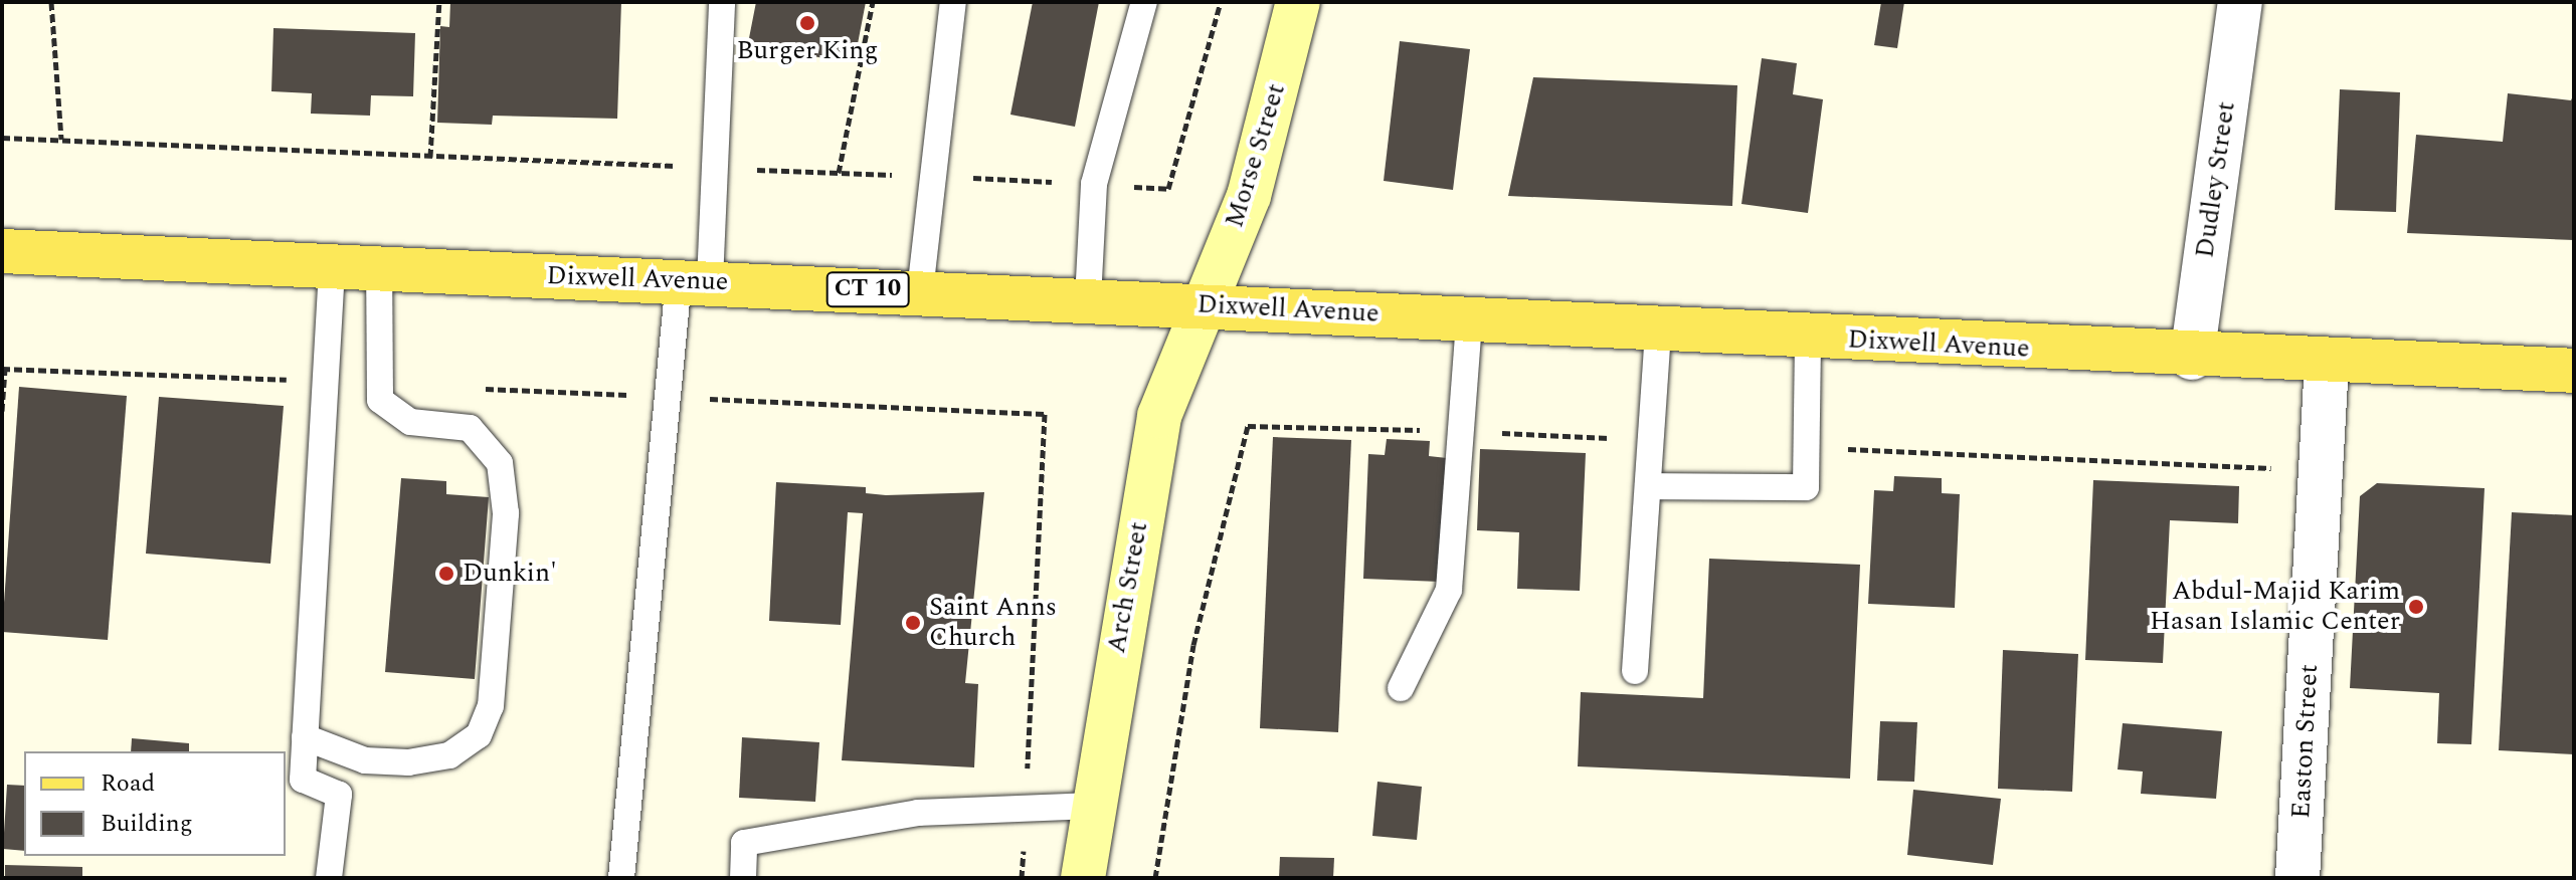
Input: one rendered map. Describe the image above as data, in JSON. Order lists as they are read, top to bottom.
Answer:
{
  "streets": {
    "main road": [
      "Morse Street",
      "Dixwell Avenue",
      "CT 10",
      "Arch Street"
    ],
    "street": ["Dudley Street", "Easton Street"]
  },
  "crossings": [
    ["Morse Street", "Dixwell Avenue"],
    ["Morse Street", "Arch Street"],
    ["Dudley Street", "Dixwell Avenue"],
    ["Dixwell Avenue", "Arch Street"],
    ["Dixwell Avenue", "Easton Street"]
  ],
  "places": [
    "Burger King",
    "Dunkin'",
    "Abdul-Majid Karim Hasan Islamic Center",
    "Saint Anns Church"
  ],
  "legend": ["Road", "Building"]
}
